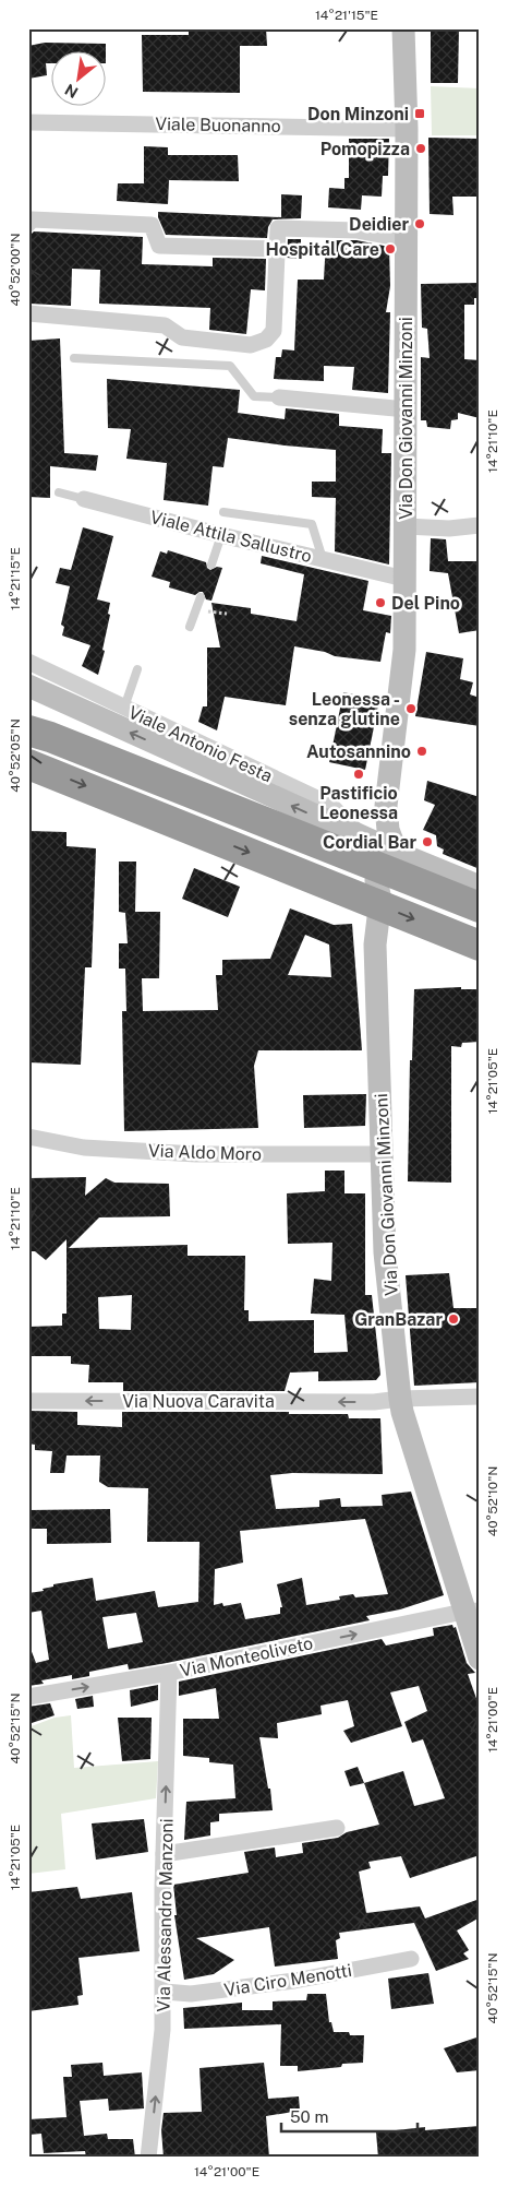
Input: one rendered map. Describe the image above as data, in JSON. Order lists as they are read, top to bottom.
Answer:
{
  "streets": {
    "street": [
      "Viale Buonanno",
      "Via Don Giovanni Minzoni",
      "Viale Attila Sallustro",
      "Viale Antonio Festa",
      "Via Aldo Moro",
      "Via Nuova Caravita",
      "Via Monteoliveto",
      "Via Alessandro Manzoni",
      "Via Ciro Menotti"
    ]
  },
  "crossings": [
    ["Viale Buonanno", "Via Don Giovanni Minzoni"],
    ["Via Don Giovanni Minzoni", "Viale Attila Sallustro"],
    ["Via Don Giovanni Minzoni", "Viale Antonio Festa"],
    ["Via Don Giovanni Minzoni", "Via Aldo Moro"],
    ["Via Don Giovanni Minzoni", "Via Nuova Caravita"],
    ["Via Don Giovanni Minzoni", "Via Monteoliveto"],
    ["Via Monteoliveto", "Via Alessandro Manzoni"],
    ["Via Alessandro Manzoni", "Via Ciro Menotti"]
  ],
  "one_way": ["Via Nuova Caravita", "Via Monteoliveto", "Via Alessandro Manzoni"],
  "places": {
    "transit": ["Don Minzoni"],
    "other": [
      "Pomopizza",
      "Deidier",
      "Hospital Care",
      "Del Pino",
      "Leonessa - senza glutine",
      "Autosannino",
      "Pastificio Leonessa",
      "Cordial Bar",
      "GranBazar"
    ]
  },
  "scale_bar": "50 m",
  "north": "bottom left",
  "coordinates": [
    "14°21'15\"E",
    "40°52'00\"N",
    "14°21'10\"E",
    "40°52'05\"N",
    "14°21'05\"E",
    "40°52'10\"N",
    "14°21'00\"E",
    "40°52'15\"N"
  ]
}
